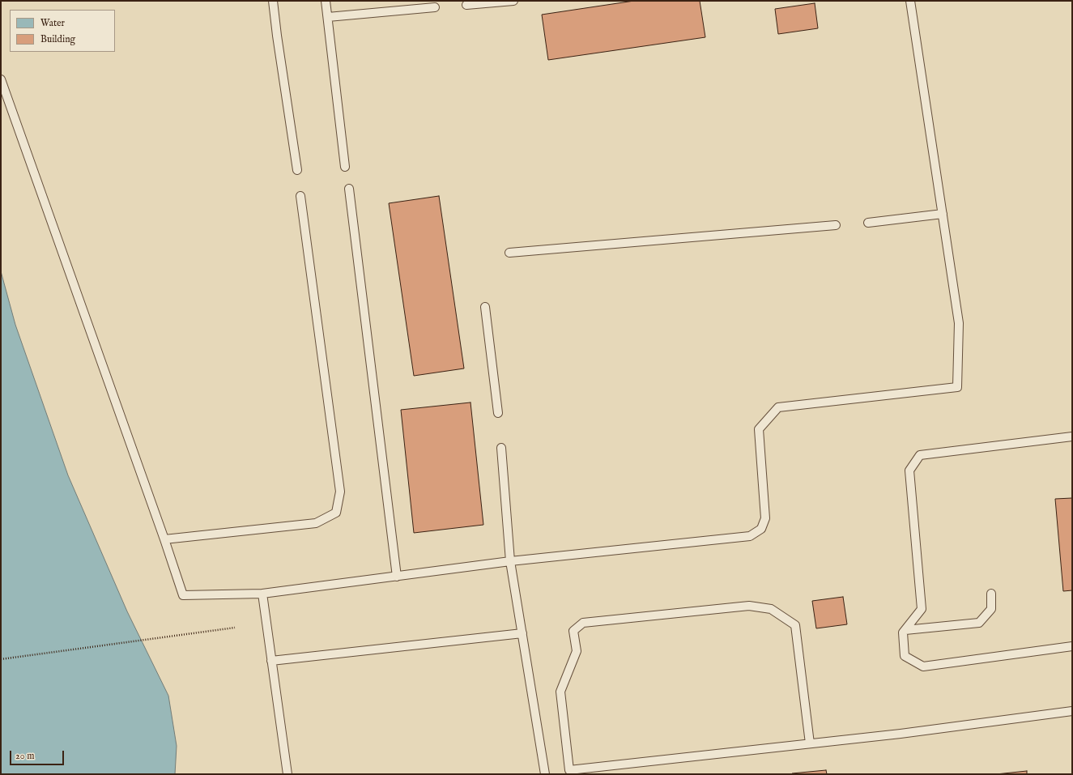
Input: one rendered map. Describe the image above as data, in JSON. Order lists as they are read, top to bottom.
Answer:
{
  "legend": ["Water", "Building"],
  "scale_bar": "20 m"
}
